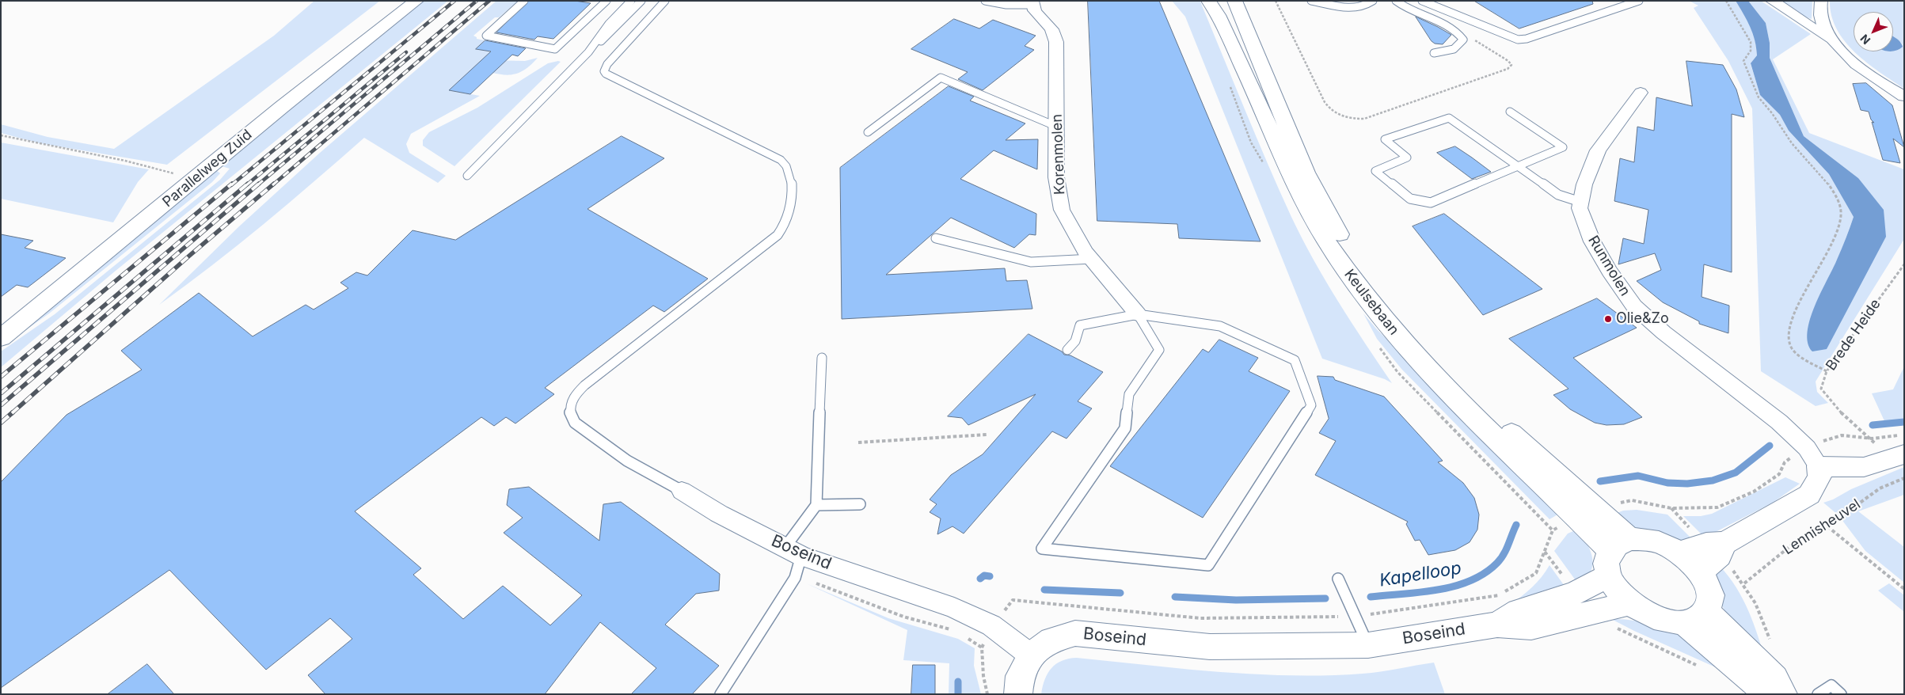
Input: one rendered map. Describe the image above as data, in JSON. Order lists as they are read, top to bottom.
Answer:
{
  "streets": {
    "main road": ["Parallelweg Zuid", "Keulsebaan", "Boseind"],
    "street": ["Korenmolen", "Runmolen"],
    "path": ["Brede Heide", "Lennisheuvel"]
  },
  "crossings": [
    ["Keulsebaan", "Boseind"]
  ],
  "water": ["Kapelloop"],
  "places": ["Olie&Zo"],
  "north": "bottom left"
}
